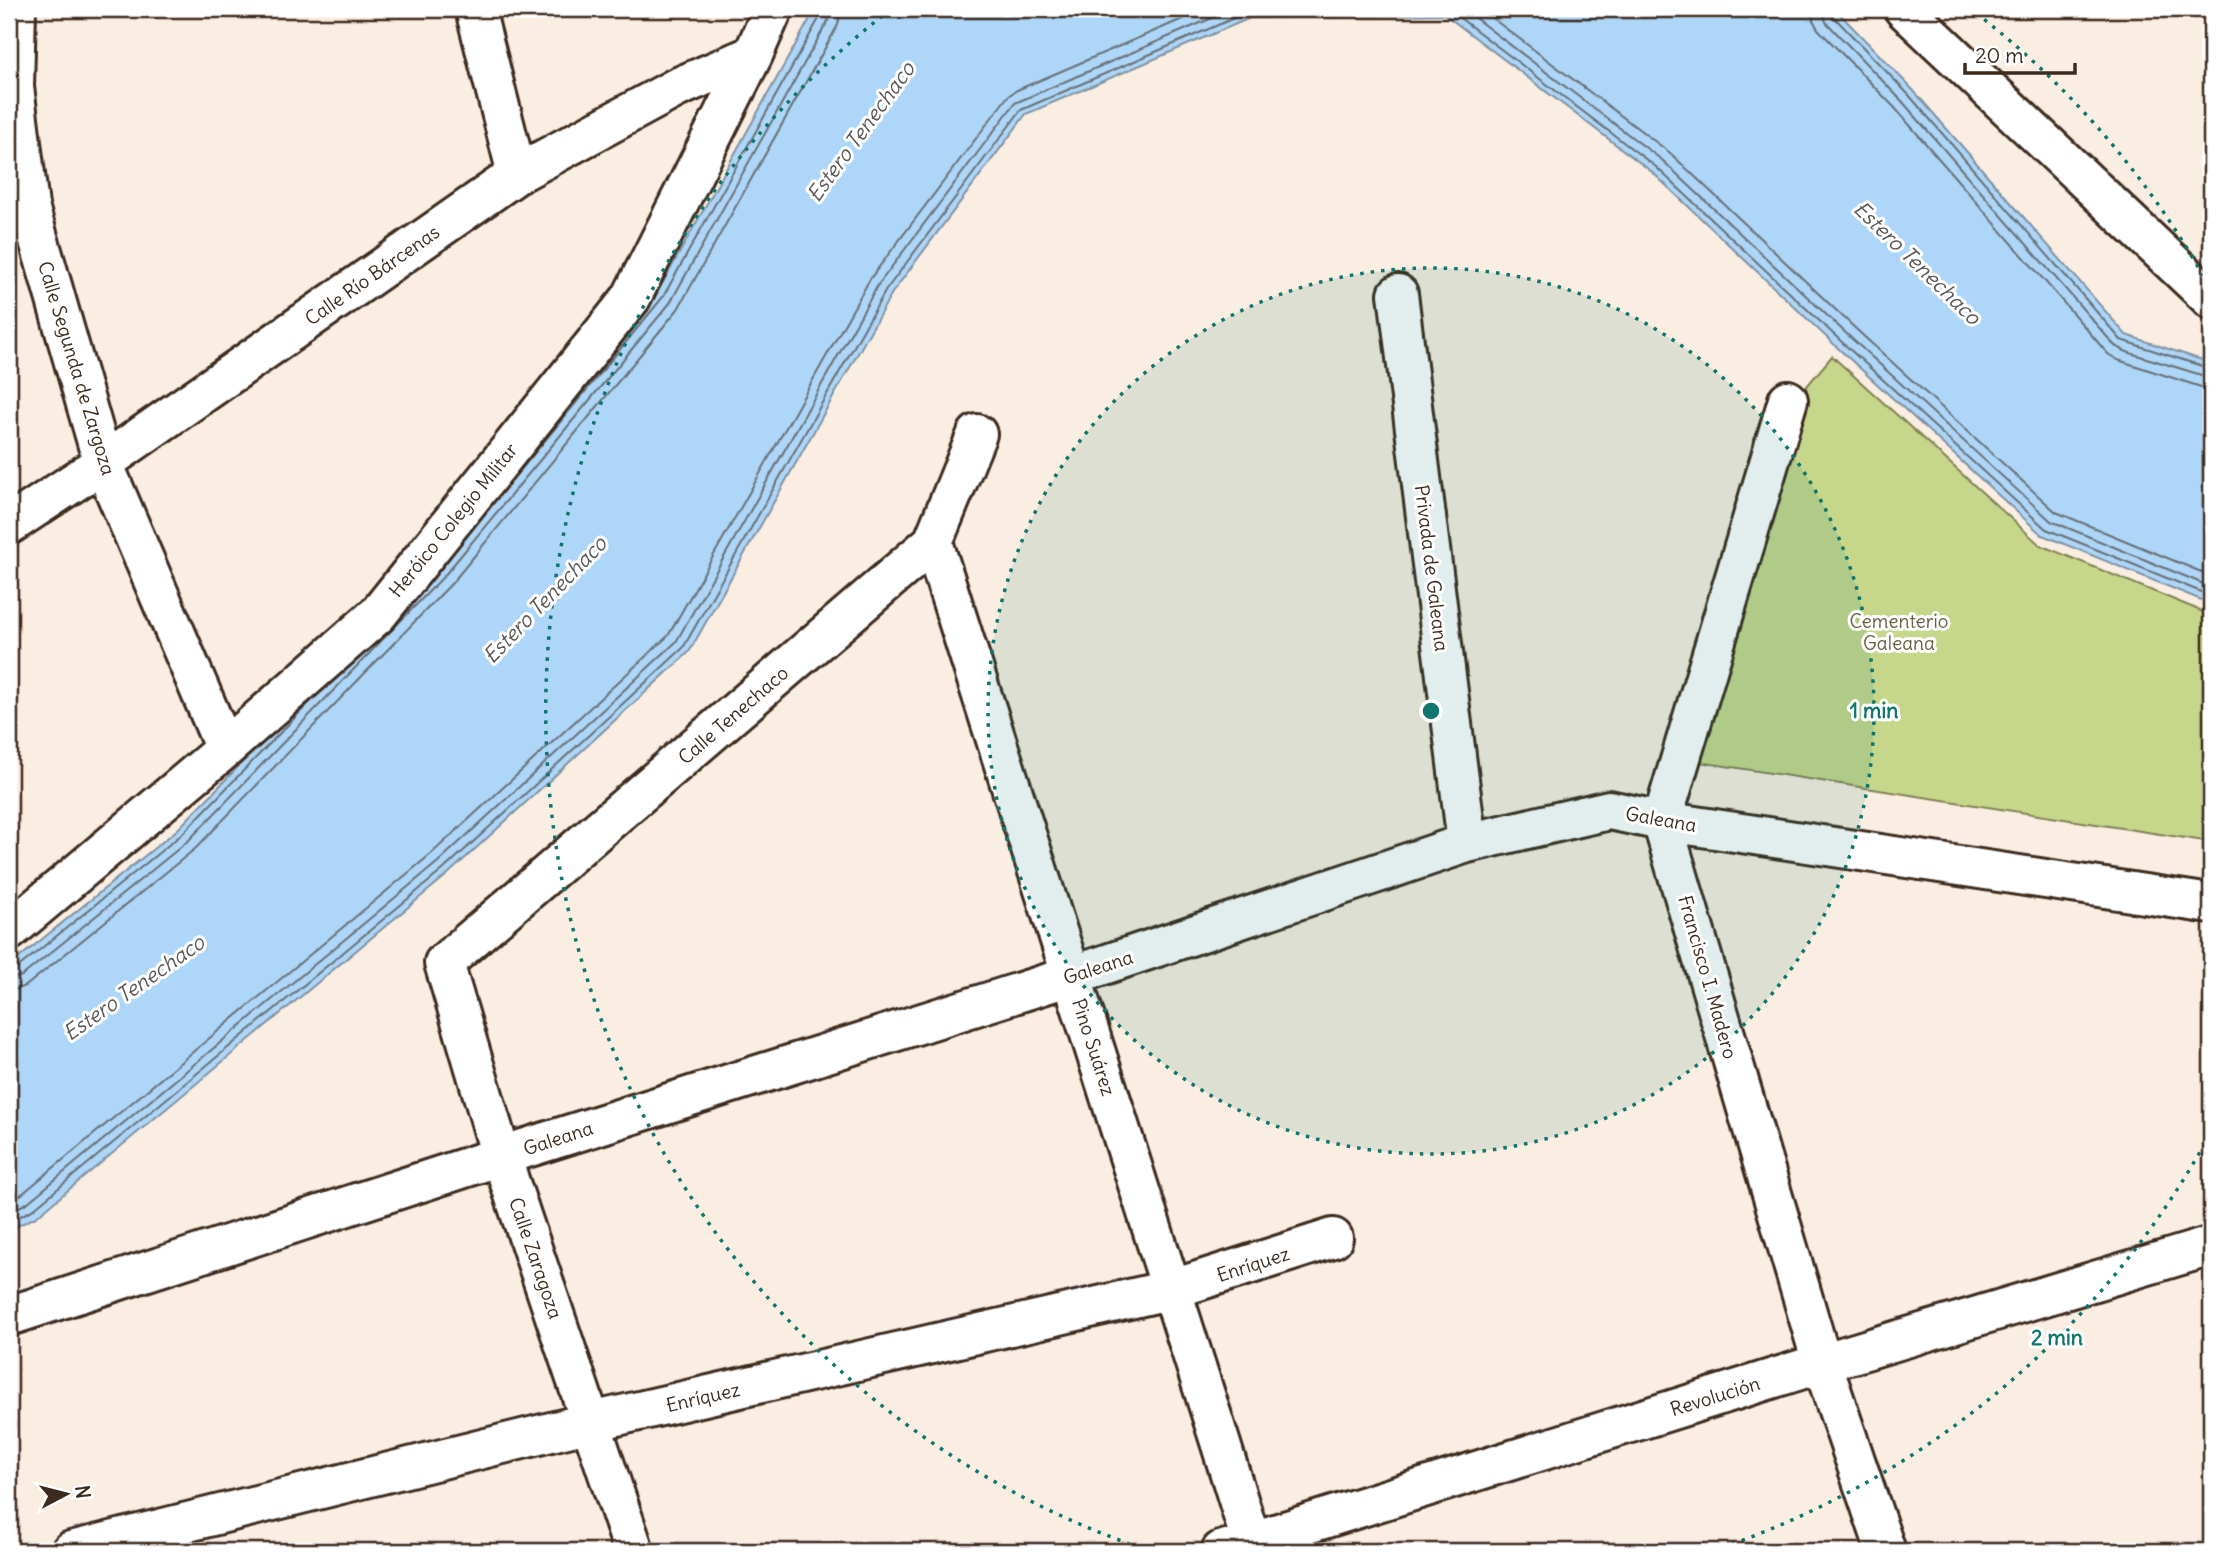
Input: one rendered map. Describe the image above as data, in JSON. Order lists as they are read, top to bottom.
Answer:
{
  "streets": {
    "street": [
      "Calle Río Bárcenas",
      "Calle Segunda de Zargoza",
      "Heróico Colegio Militar",
      "Privada de Galeana",
      "Calle Tenechaco",
      "Galeana",
      "Francisco I. Madero",
      "Pino Suárez",
      "Calle Zaragoza",
      "Enríquez",
      "Revolución"
    ]
  },
  "crossings": [
    ["Calle Río Bárcenas", "Calle Segunda de Zargoza"],
    ["Calle Río Bárcenas", "Heróico Colegio Militar"],
    ["Calle Segunda de Zargoza", "Heróico Colegio Militar"],
    ["Privada de Galeana", "Galeana"],
    ["Calle Tenechaco", "Pino Suárez"],
    ["Calle Tenechaco", "Calle Zaragoza"],
    ["Galeana", "Francisco I. Madero"],
    ["Galeana", "Pino Suárez"],
    ["Galeana", "Calle Zaragoza"],
    ["Francisco I. Madero", "Revolución"],
    ["Pino Suárez", "Enríquez"],
    ["Pino Suárez", "Revolución"],
    ["Calle Zaragoza", "Enríquez"]
  ],
  "water": ["Estero Tenechaco"],
  "parks": ["Cementerio Galeana"],
  "scale_bar": "20 m",
  "north": "right",
  "rings": ["1 min", "2 min"]
}
